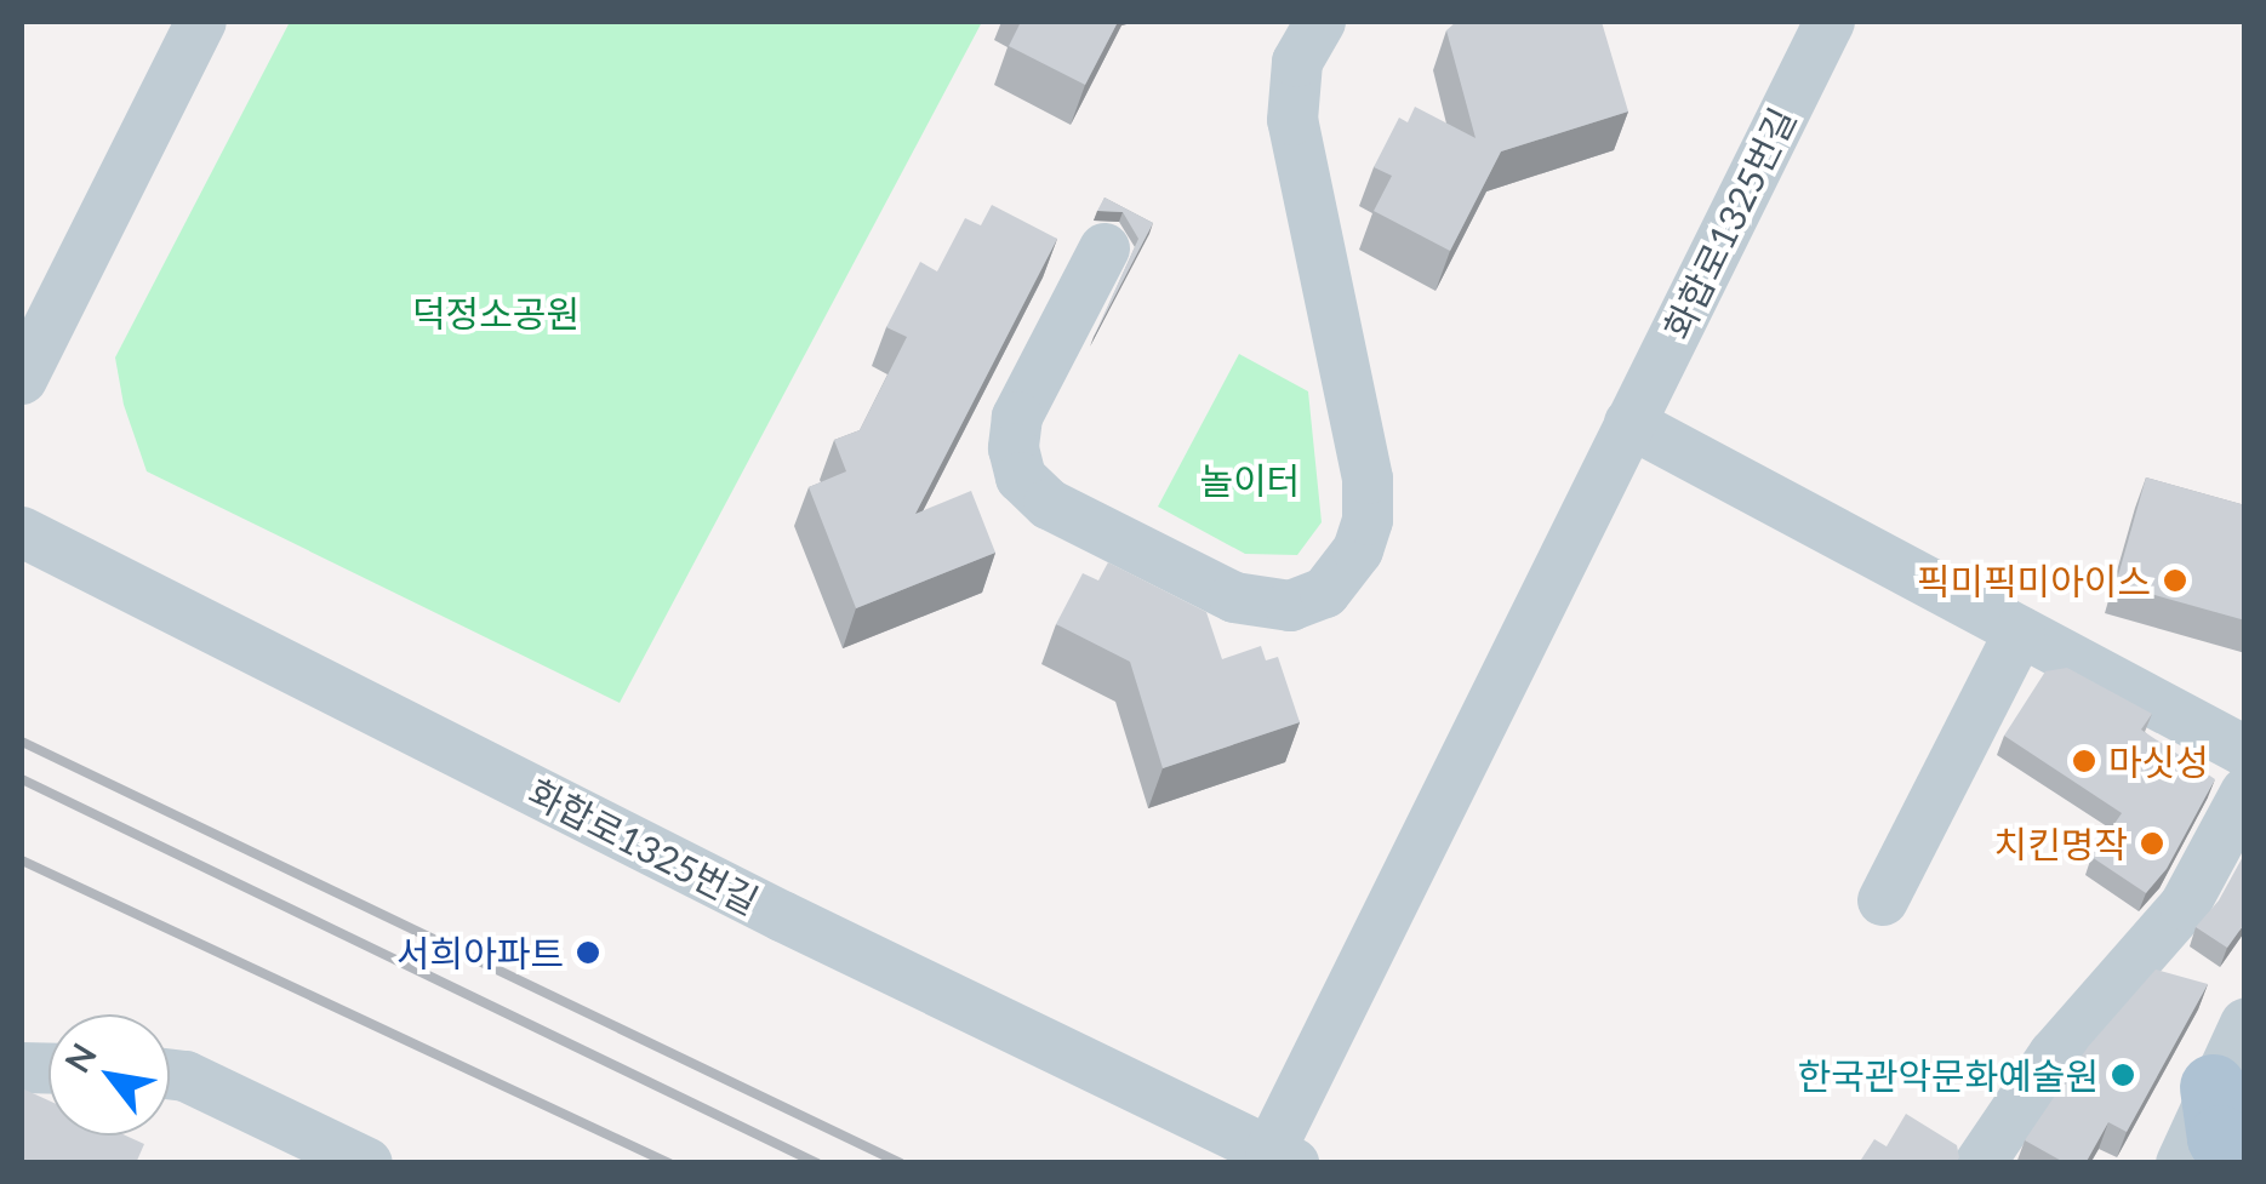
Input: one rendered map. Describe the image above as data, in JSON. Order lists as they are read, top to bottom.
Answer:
{
  "streets": {
    "street": ["화합로1325번길"]
  },
  "parks": ["덕정소공원", "놀이터"],
  "places": [
    "픽미픽미아이스",
    "마싯성",
    "치킨명작",
    "서희아파트",
    "한국관악문화예술원"
  ],
  "north": "top left"
}
